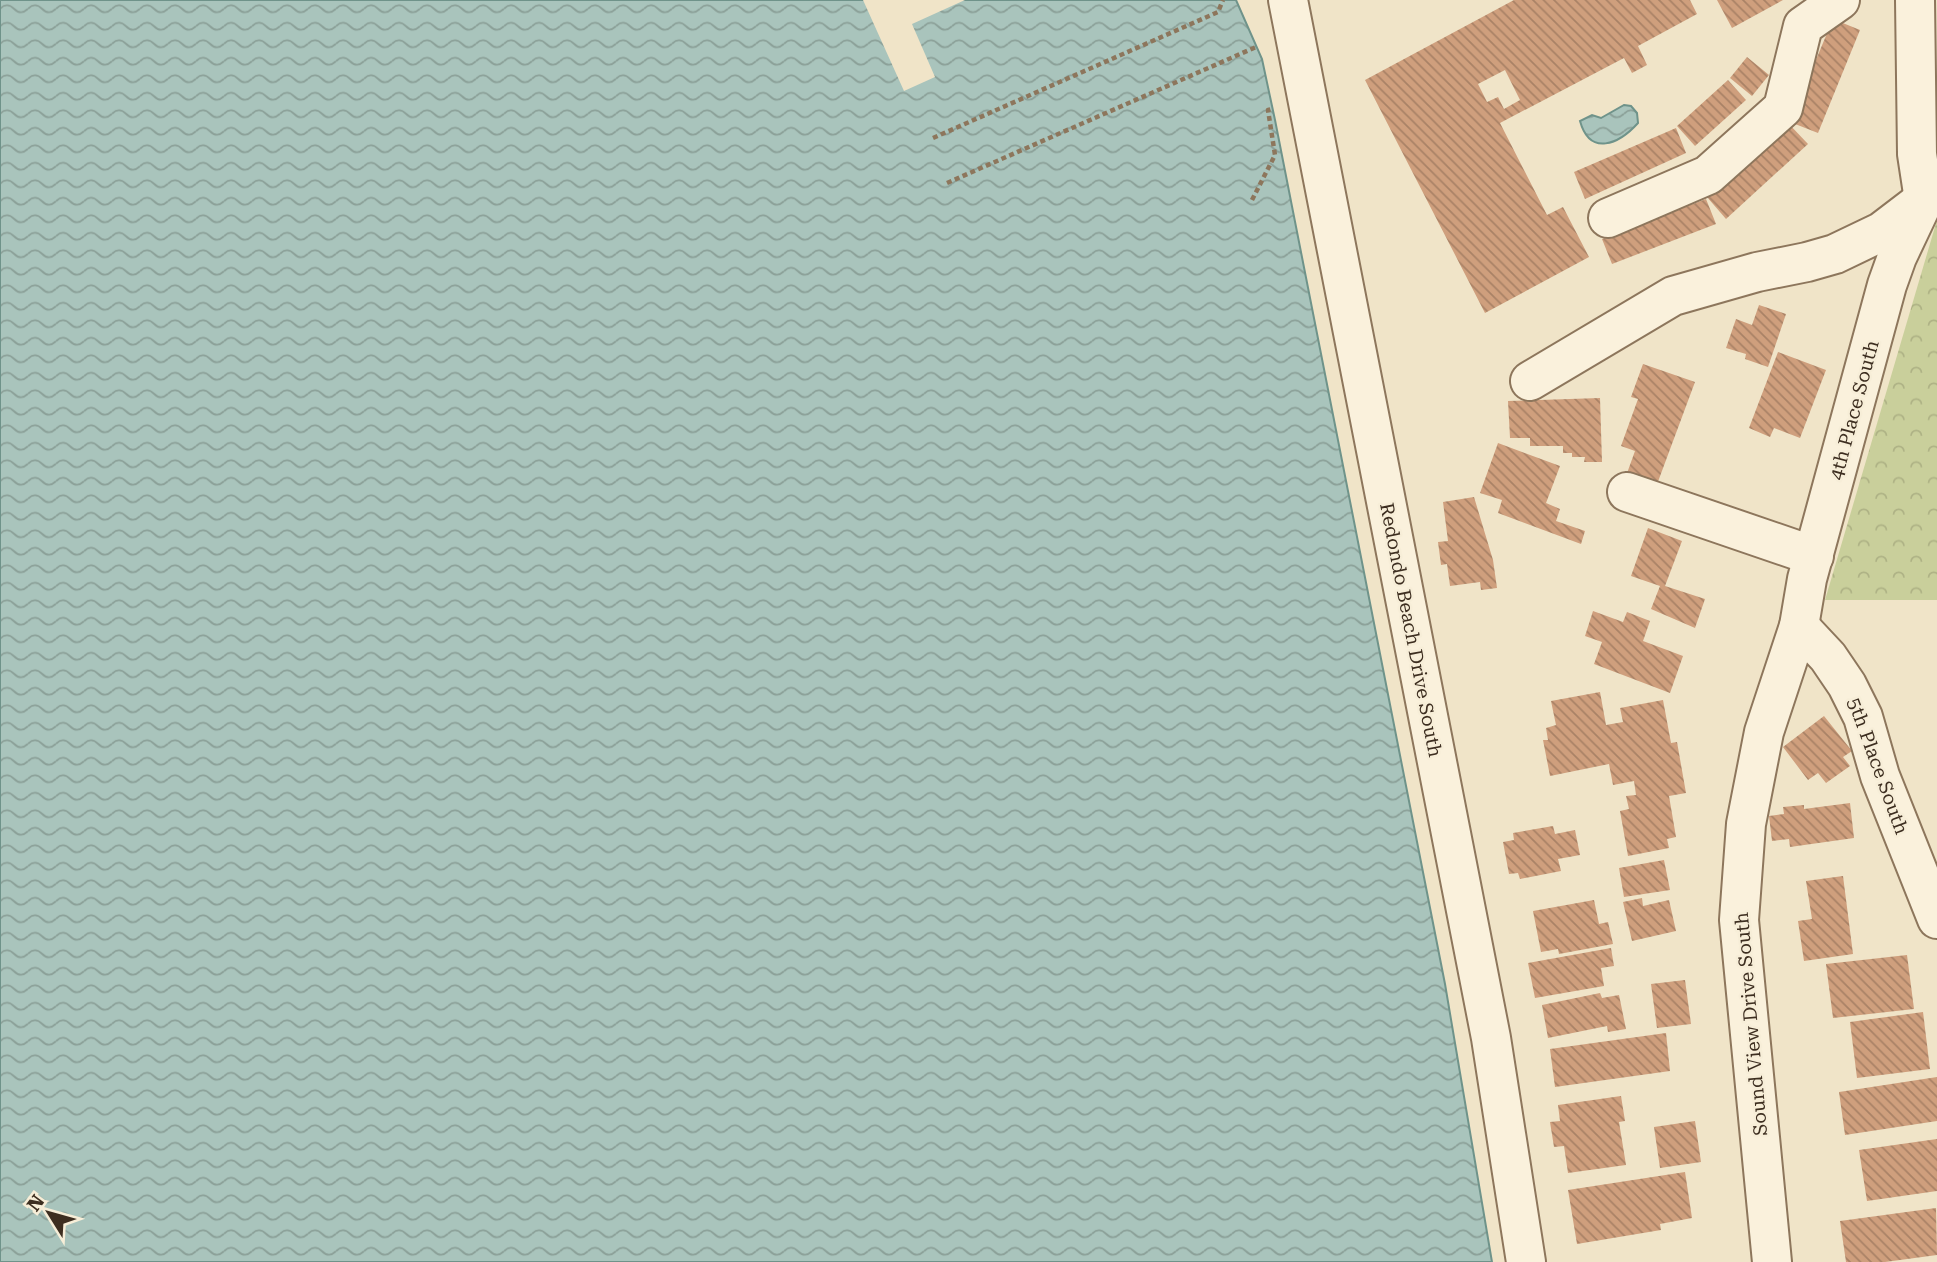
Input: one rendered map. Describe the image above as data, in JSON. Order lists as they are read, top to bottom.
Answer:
{
  "streets": {
    "street": [
      "4th Place South",
      "Redondo Beach Drive South",
      "5th Place South",
      "Sound View Drive South"
    ]
  },
  "crossings": [
    ["4th Place South", "5th Place South"],
    ["4th Place South", "Sound View Drive South"],
    ["5th Place South", "Sound View Drive South"]
  ],
  "north": "top left"
}
